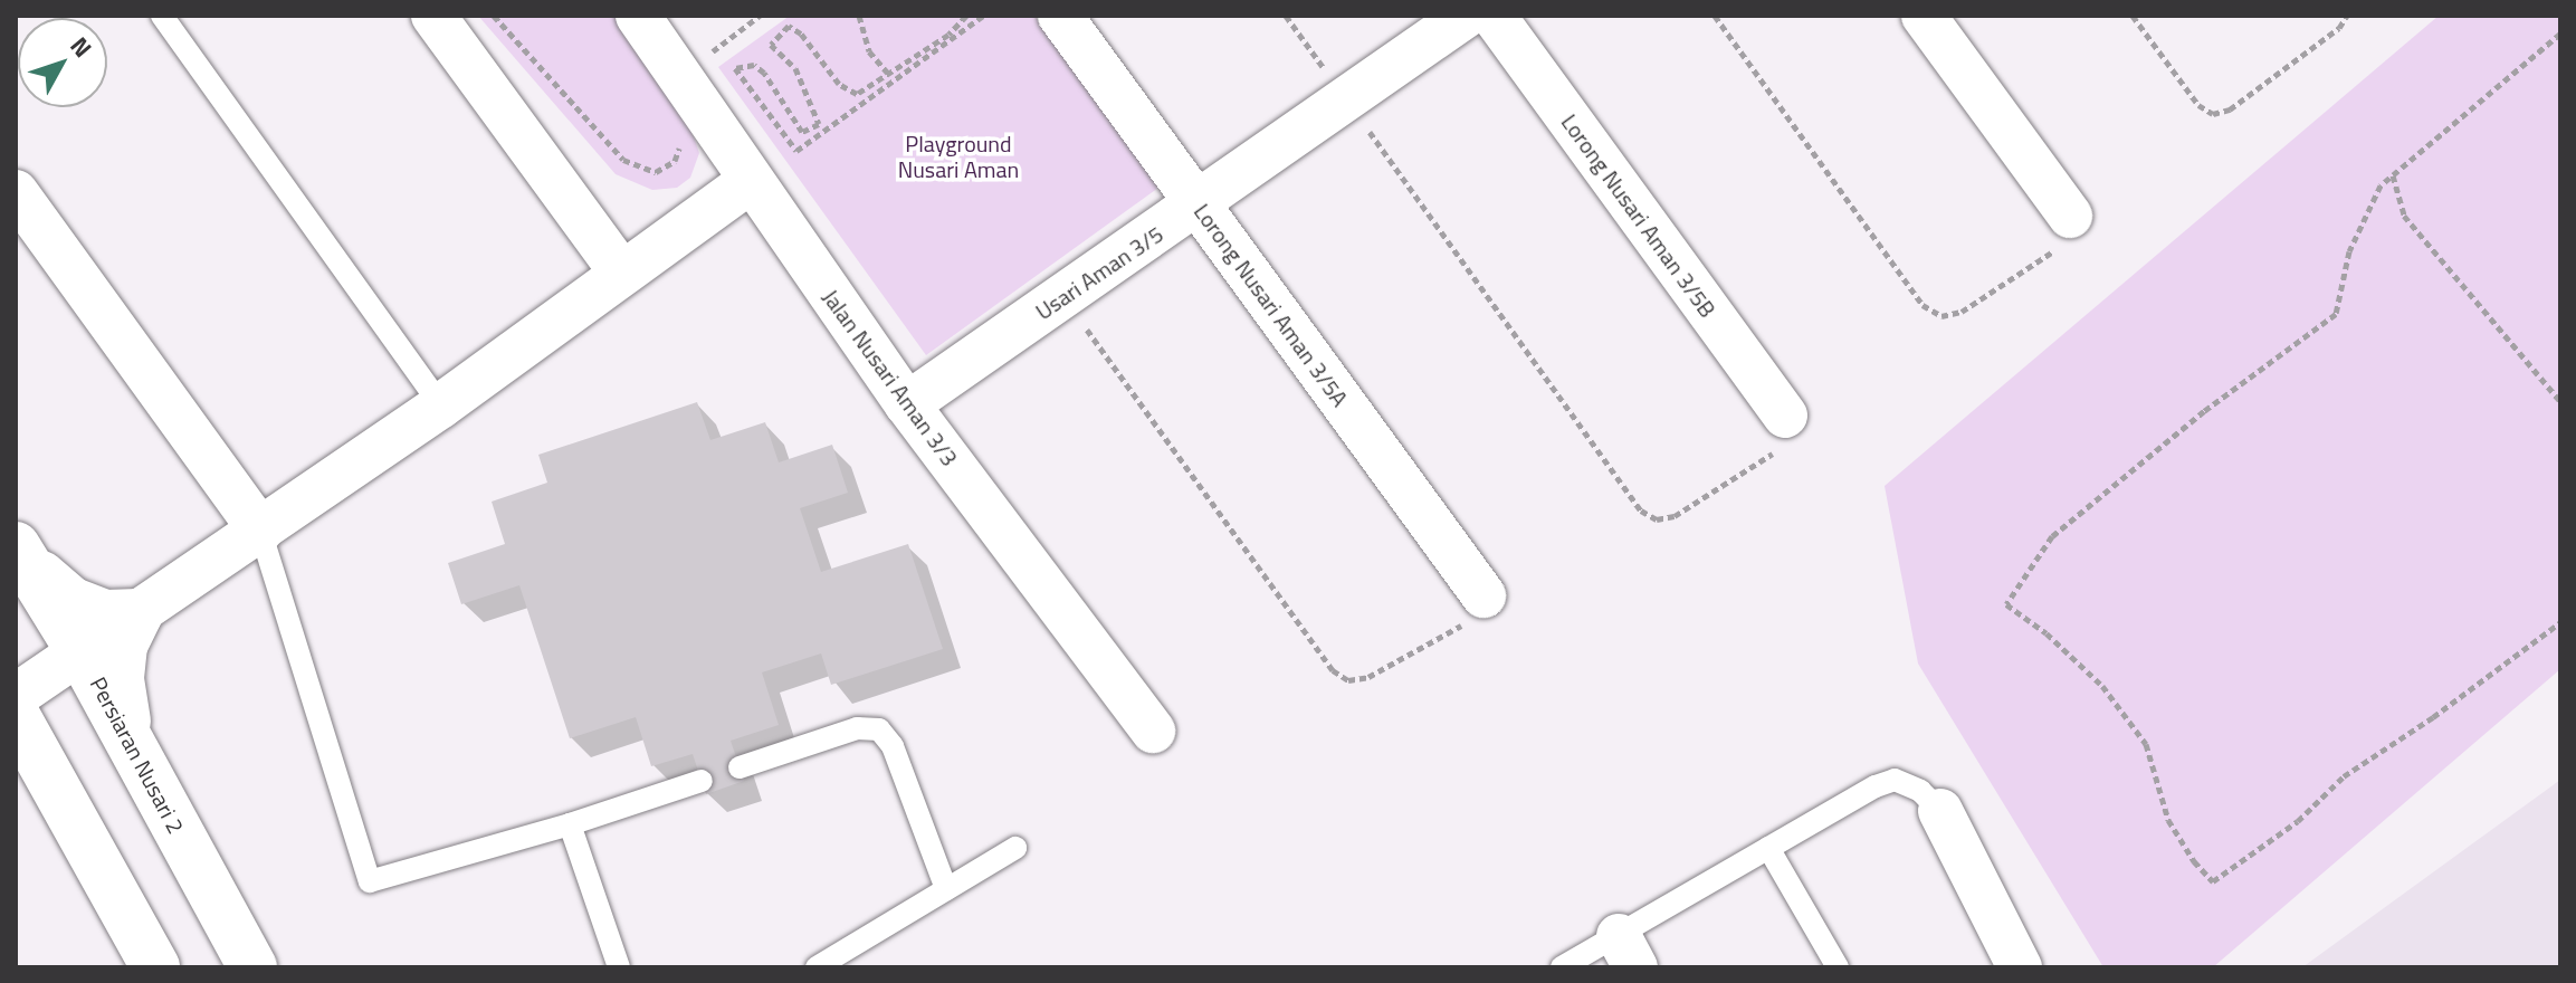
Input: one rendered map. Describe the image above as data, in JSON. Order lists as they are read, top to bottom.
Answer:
{
  "streets": {
    "street": [
      "Lorong Nusari Aman 3/5B",
      "Usari Aman 3/5",
      "Lorong Nusari Aman 3/5A",
      "Jalan Nusari Aman 3/3",
      "Persiaran Nusari 2"
    ]
  },
  "crossings": [
    ["Usari Aman 3/5", "Lorong Nusari Aman 3/5A"],
    ["Usari Aman 3/5", "Jalan Nusari Aman 3/3"]
  ],
  "parks": ["Playground Nusari Aman"],
  "north": "top right"
}
